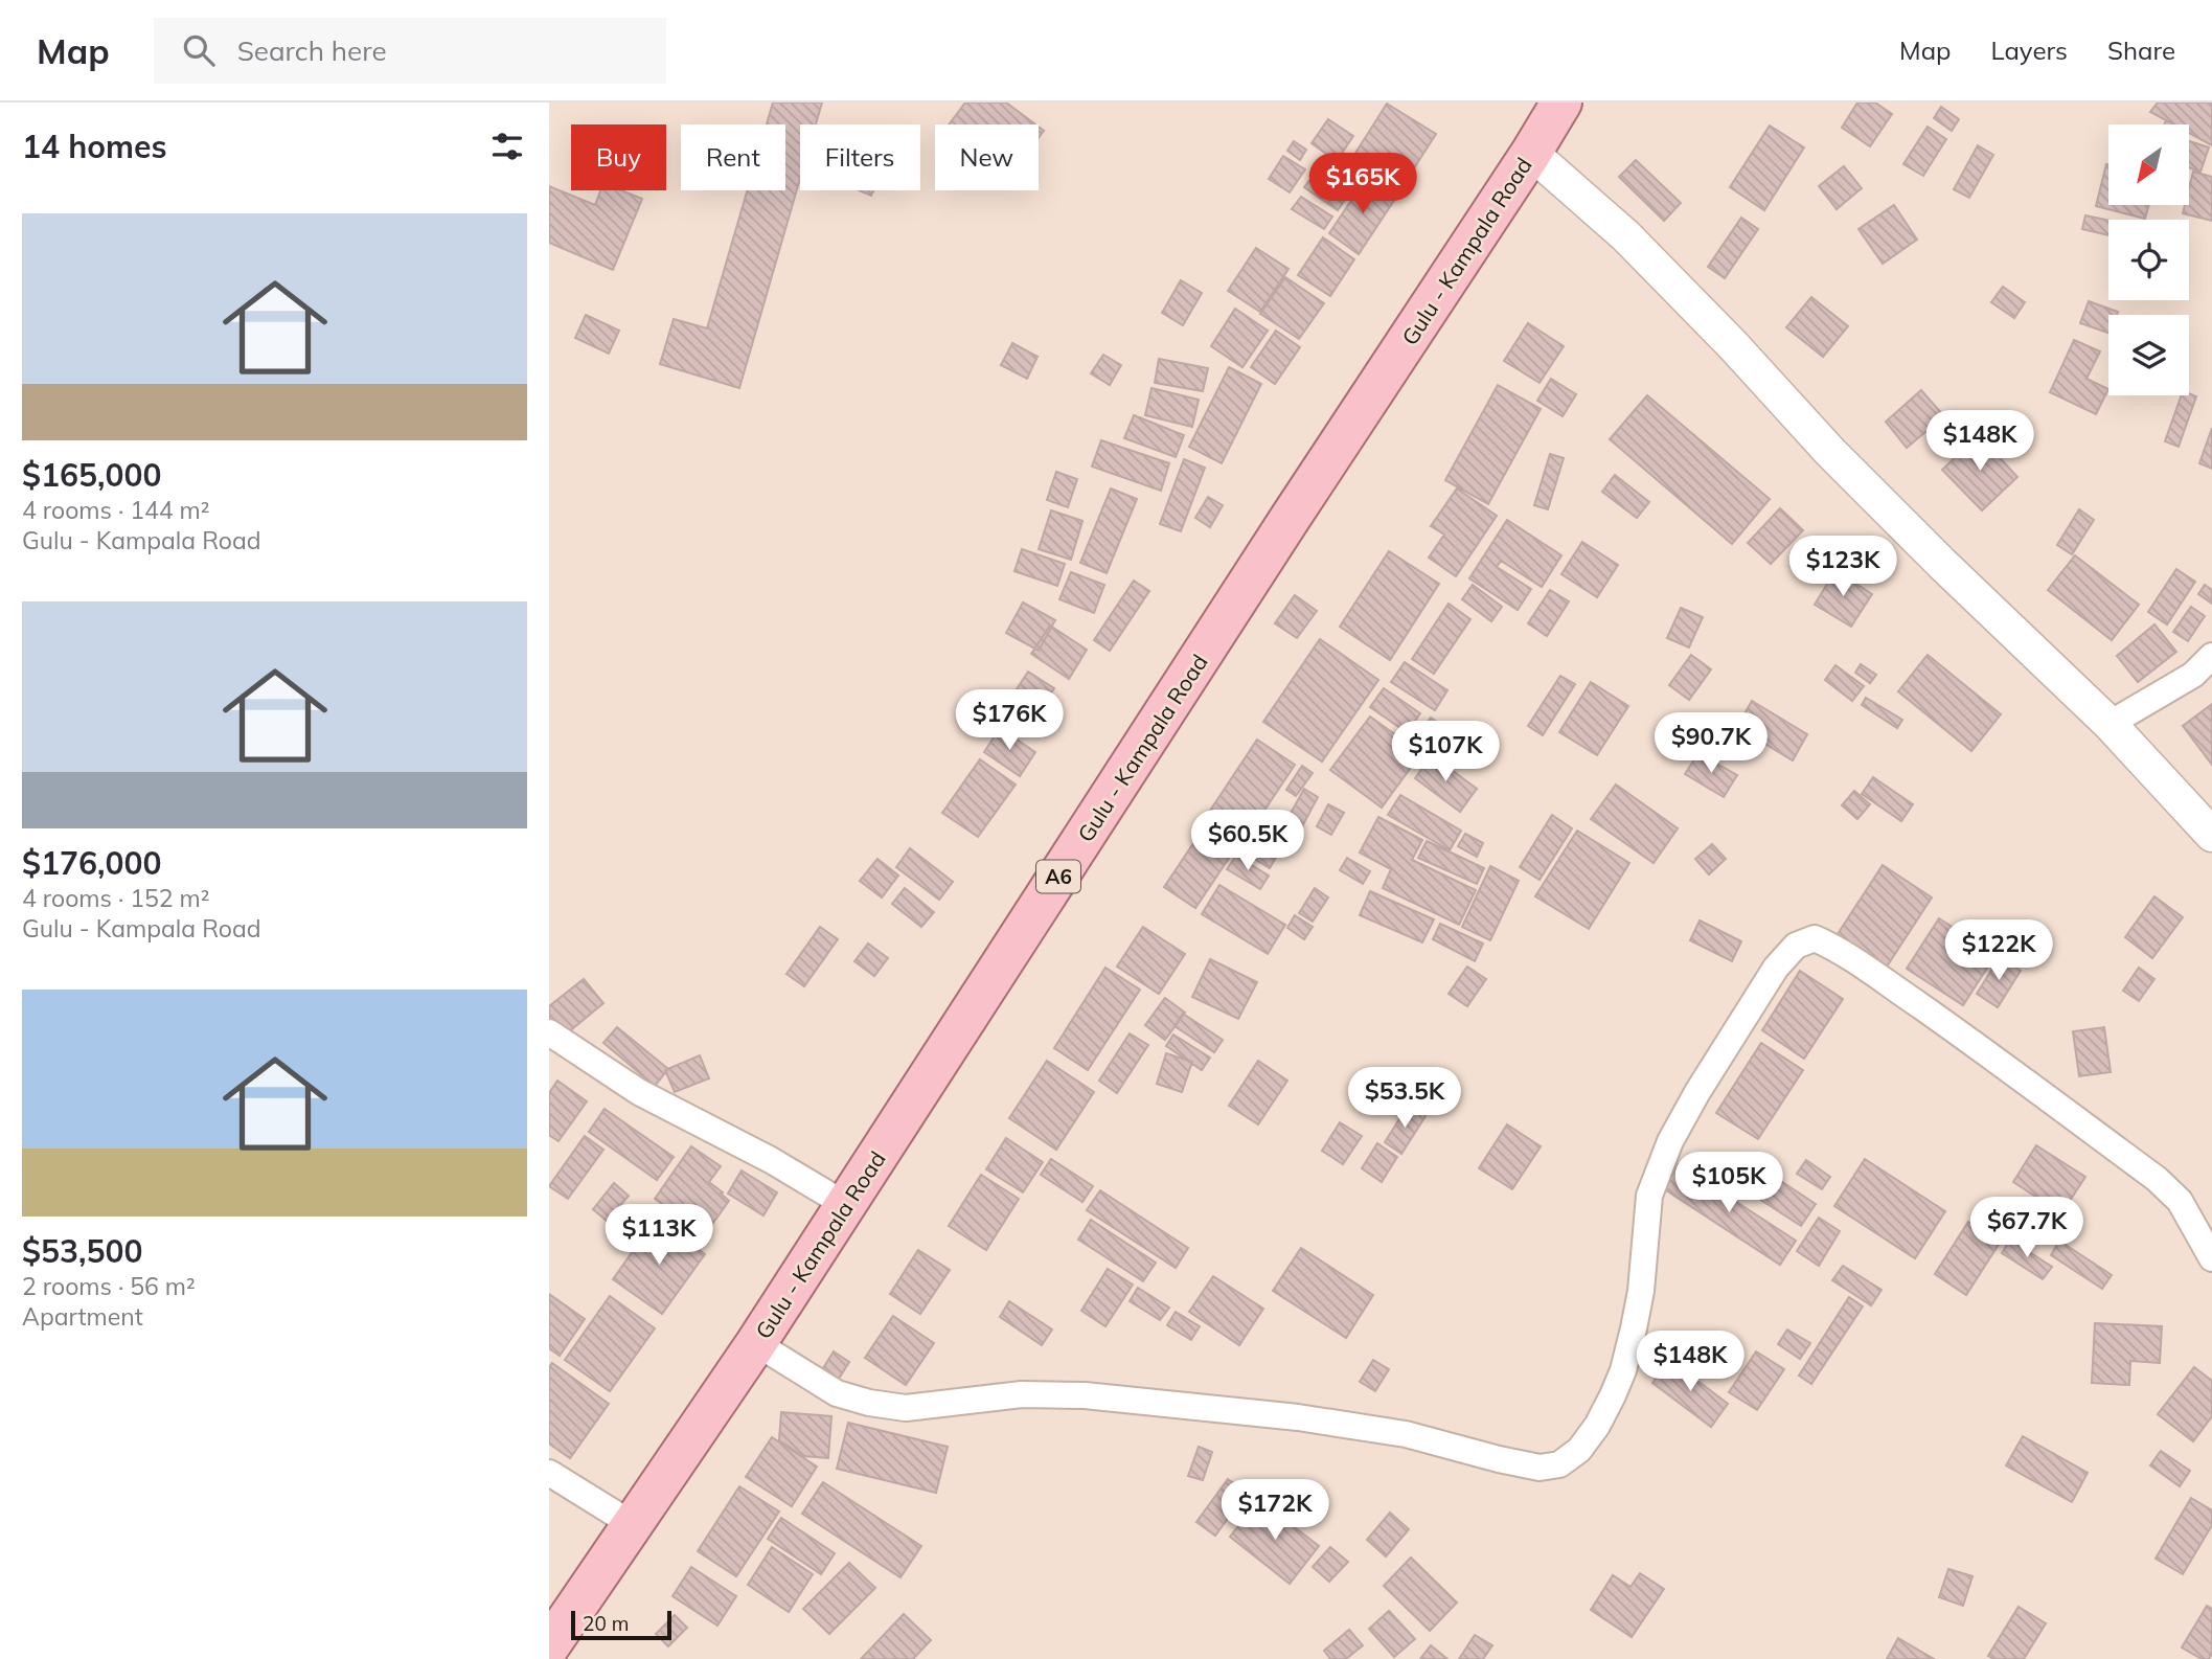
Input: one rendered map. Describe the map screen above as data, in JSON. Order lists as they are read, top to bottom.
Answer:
{
  "streets": {
    "main road": ["Gulu - Kampala Road", "A6"]
  },
  "scale_bar": "20 m",
  "north": "bottom left",
  "page": {
    "header": "Map",
    "search": "Search here",
    "nav": ["Map", "Layers", "Share"],
    "heading": "14 homes",
    "chip": [
      "Buy",
      "Rent",
      "Filters",
      "New"
    ],
    "price": [
      "$165K",
      "$148K",
      "$123K",
      "$176K",
      "$90.7K",
      "$107K",
      "$60.5K",
      "$122K",
      "$53.5K",
      "$105K",
      "$67.7K",
      "$113K",
      "$148K",
      "$172K"
    ],
    "list": [
      {
        "name": "$165,000",
        "note": "4 rooms · 144 m² · Gulu - Kampala Road"
      },
      {
        "name": "$176,000",
        "note": "4 rooms · 152 m² · Gulu - Kampala Road"
      },
      {
        "name": "$53,500",
        "note": "2 rooms · 56 m² · Apartment"
      }
    ],
    "scale": "20 m"
  }
}
